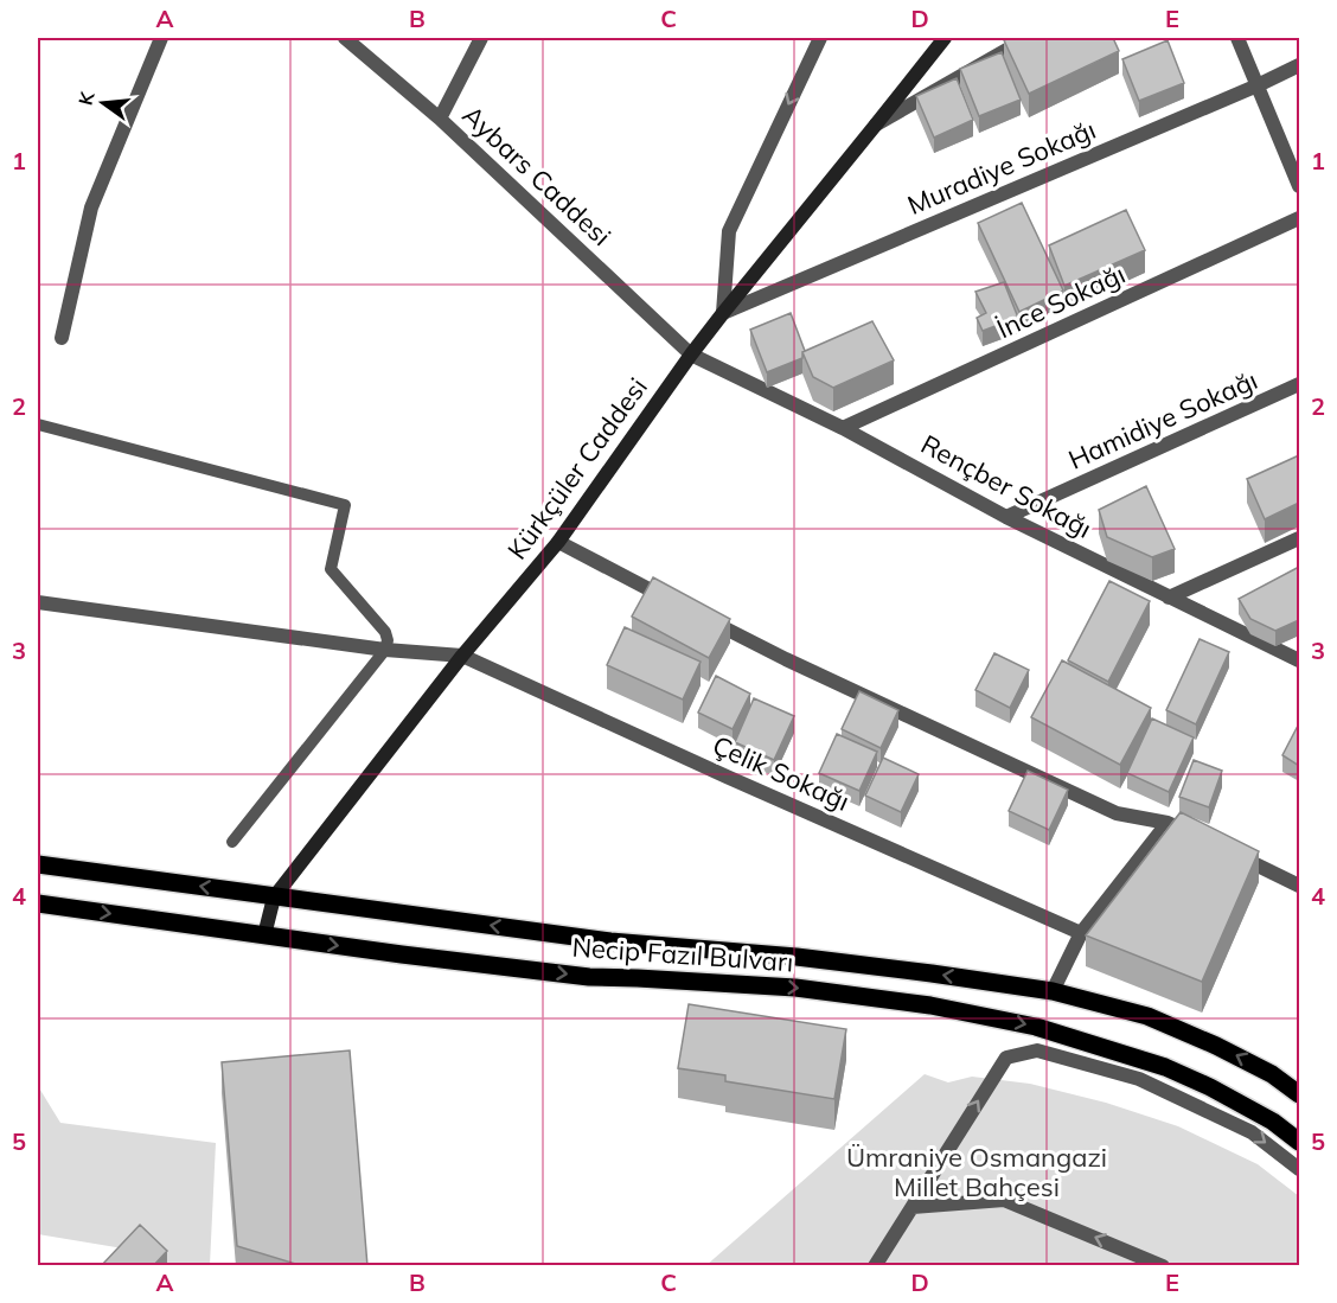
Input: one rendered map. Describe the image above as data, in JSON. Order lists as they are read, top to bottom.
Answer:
{
  "streets": {
    "main road": ["Kürkçüler Caddesi", "Necip Fazıl Bulvarı"],
    "street": [
      "Muradiye Sokağı",
      "Aybars Caddesi",
      "İnce Sokağı",
      "Hamidiye Sokağı",
      "Rençber Sokağı",
      "Çelik Sokağı"
    ]
  },
  "crossings": [
    ["Muradiye Sokağı", "Kürkçüler Caddesi"],
    ["Aybars Caddesi", "Kürkçüler Caddesi"],
    ["Aybars Caddesi", "Rençber Sokağı"],
    ["İnce Sokağı", "Rençber Sokağı"],
    ["Hamidiye Sokağı", "Rençber Sokağı"],
    ["Kürkçüler Caddesi", "Rençber Sokağı"],
    ["Kürkçüler Caddesi", "Çelik Sokağı"],
    ["Kürkçüler Caddesi", "Necip Fazıl Bulvarı"]
  ],
  "parks": ["Ümraniye Osmangazi Millet Bahçesi"],
  "north": "left",
  "grid": {
    "columns": [
      "A",
      "B",
      "C",
      "D",
      "E"
    ],
    "rows": [
      "1",
      "2",
      "3",
      "4",
      "5"
    ]
  }
}
